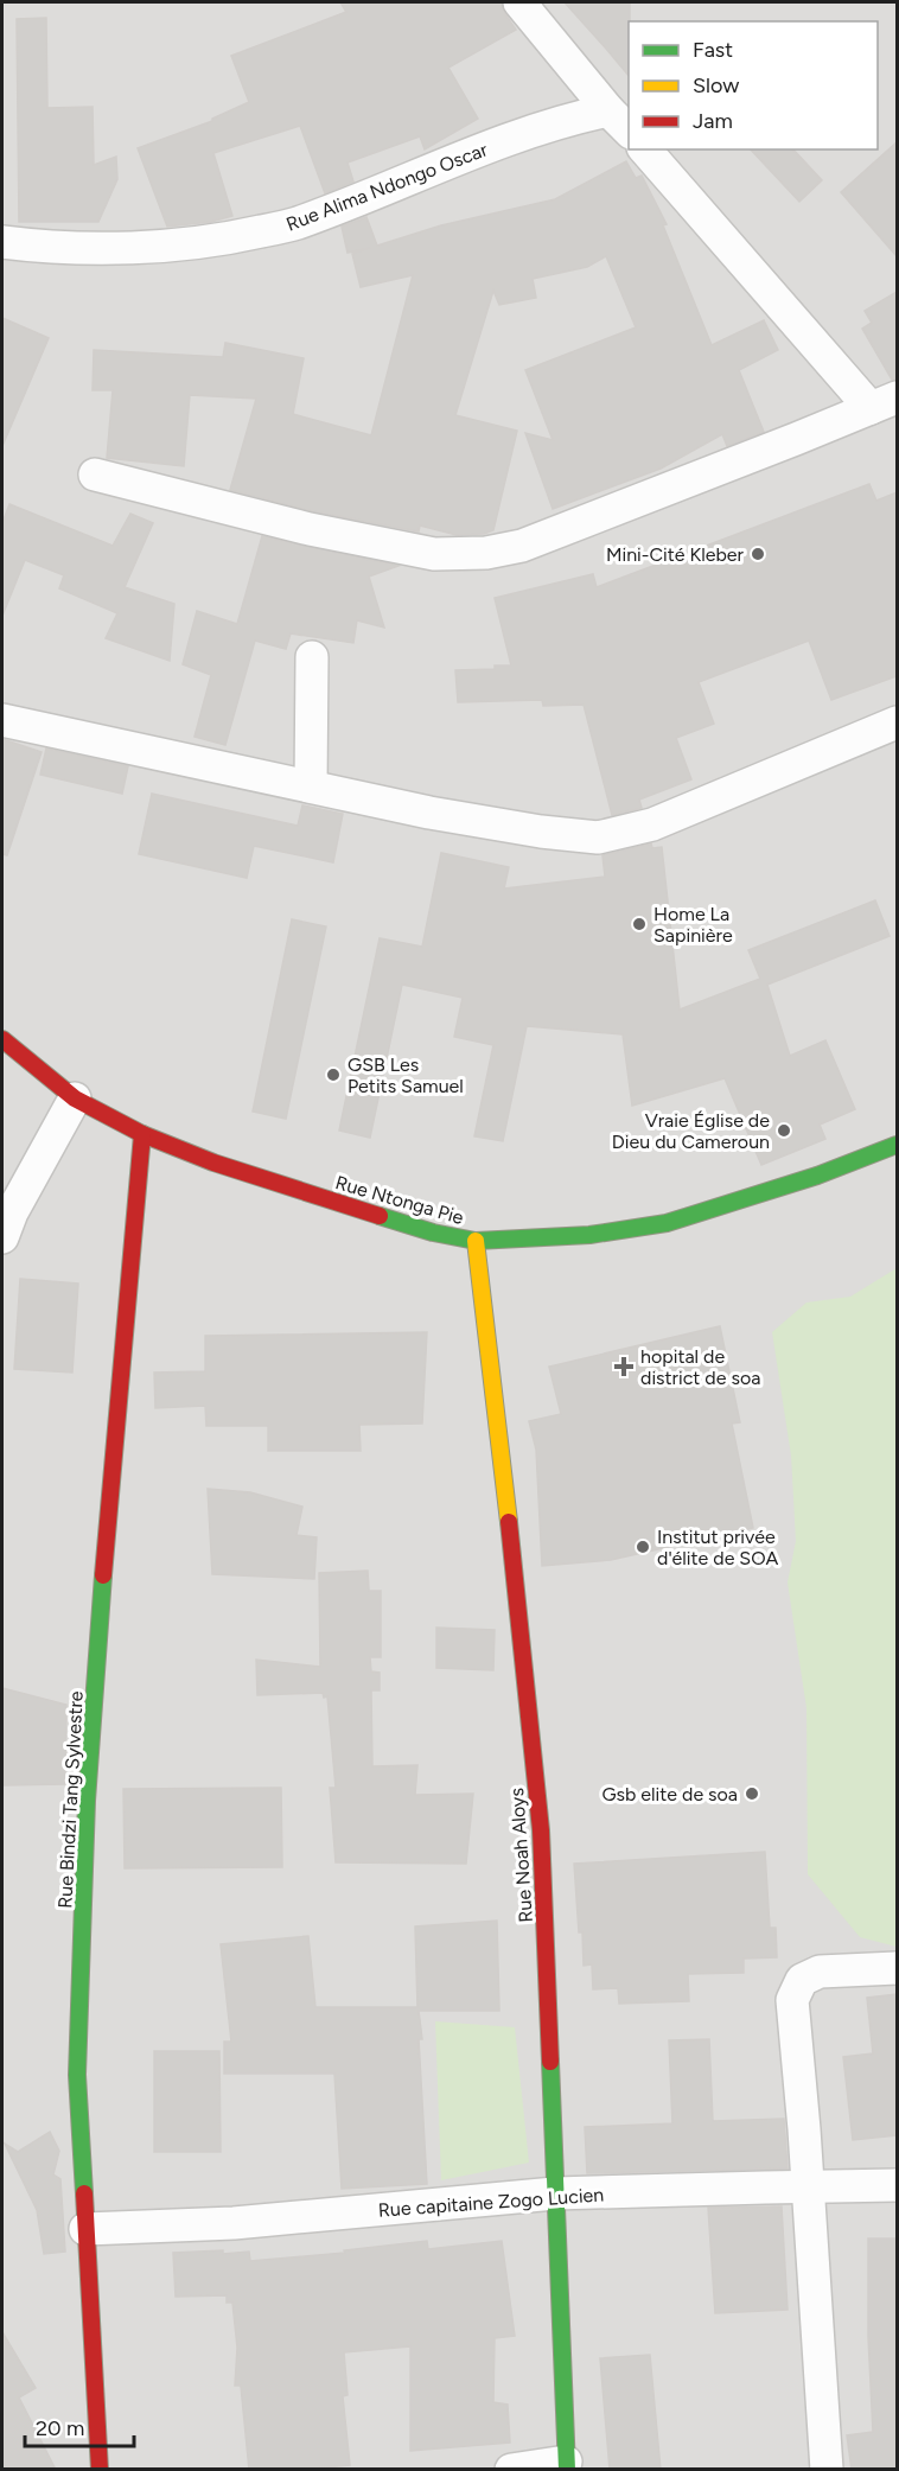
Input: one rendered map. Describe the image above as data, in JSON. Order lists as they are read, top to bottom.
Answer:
{
  "streets": {
    "street": [
      "Rue Alima Ndongo Oscar",
      "Rue Ntonga Pie",
      "Rue Bindzi Tang Sylvestre",
      "Rue Noah Aloys",
      "Rue capitaine Zogo Lucien"
    ]
  },
  "crossings": [
    ["Rue Ntonga Pie", "Rue Bindzi Tang Sylvestre"],
    ["Rue Ntonga Pie", "Rue Noah Aloys"],
    ["Rue Bindzi Tang Sylvestre", "Rue capitaine Zogo Lucien"],
    ["Rue Noah Aloys", "Rue capitaine Zogo Lucien"]
  ],
  "places": {
    "other": [
      "Mini-Cité Kleber",
      "Home La Sapinière",
      "GSB Les Petits Samuel",
      "Vraie Église de Dieu du Cameroun",
      "Institut privée d'élite de SOA",
      "Gsb elite de soa"
    ],
    "health": ["hopital de district de soa"]
  },
  "legend": ["Fast", "Slow", "Jam"],
  "scale_bar": "20 m"
}
